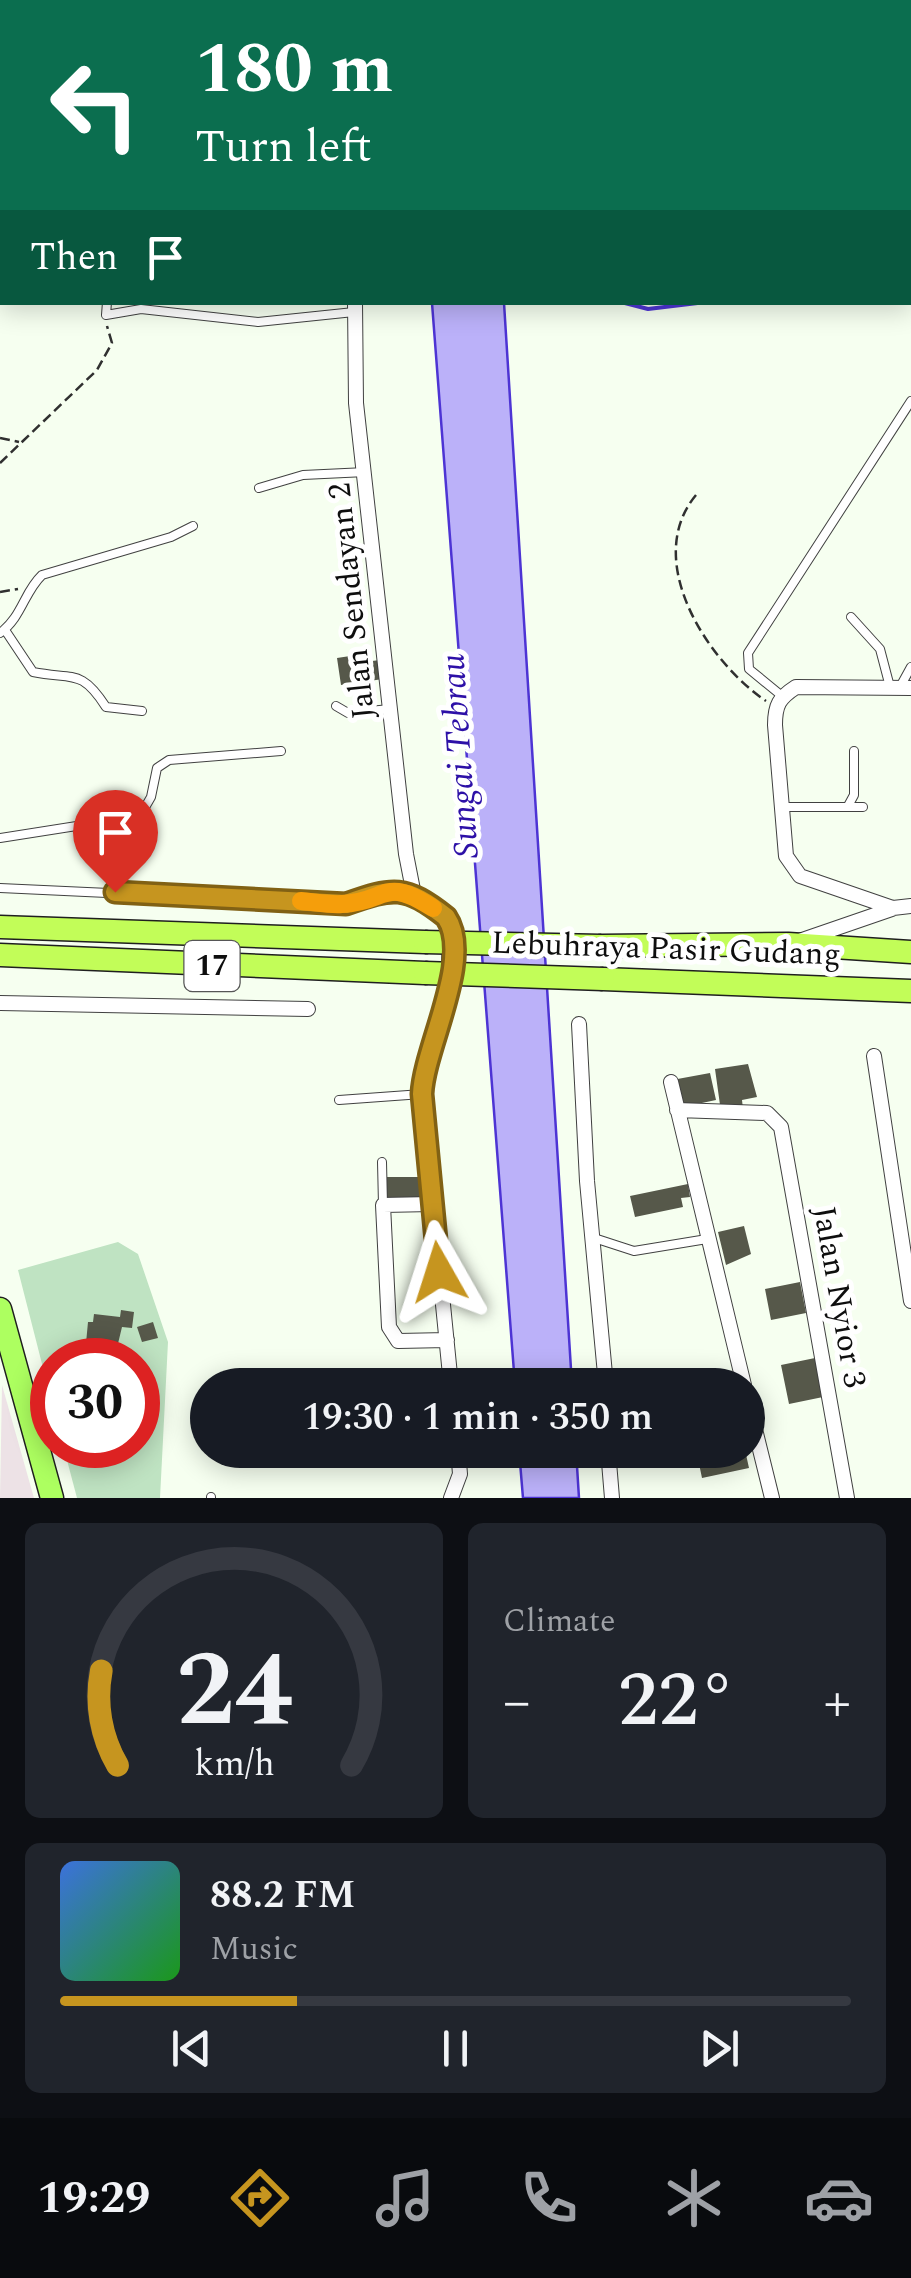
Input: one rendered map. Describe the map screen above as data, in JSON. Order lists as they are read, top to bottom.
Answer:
{
  "streets": {
    "highway": ["Lebuhraya Pasir Gudang", "17"],
    "street": ["Jalan Sendayan 2", "Jalan Nyior 3"]
  },
  "water": ["Sungai Tebrau"],
  "page": {
    "turn": ["180 m", "Turn left"],
    "then": "Then",
    "limit": "30",
    "trip": "19:30 · 1 min · 350 m",
    "tile": "Climate",
    "heat": ["−", "22°", "+"],
    "song": ["88.2 FM", "Music"],
    "tabs": "19:29",
    "gauge": ["24", "km/h"]
  }
}
